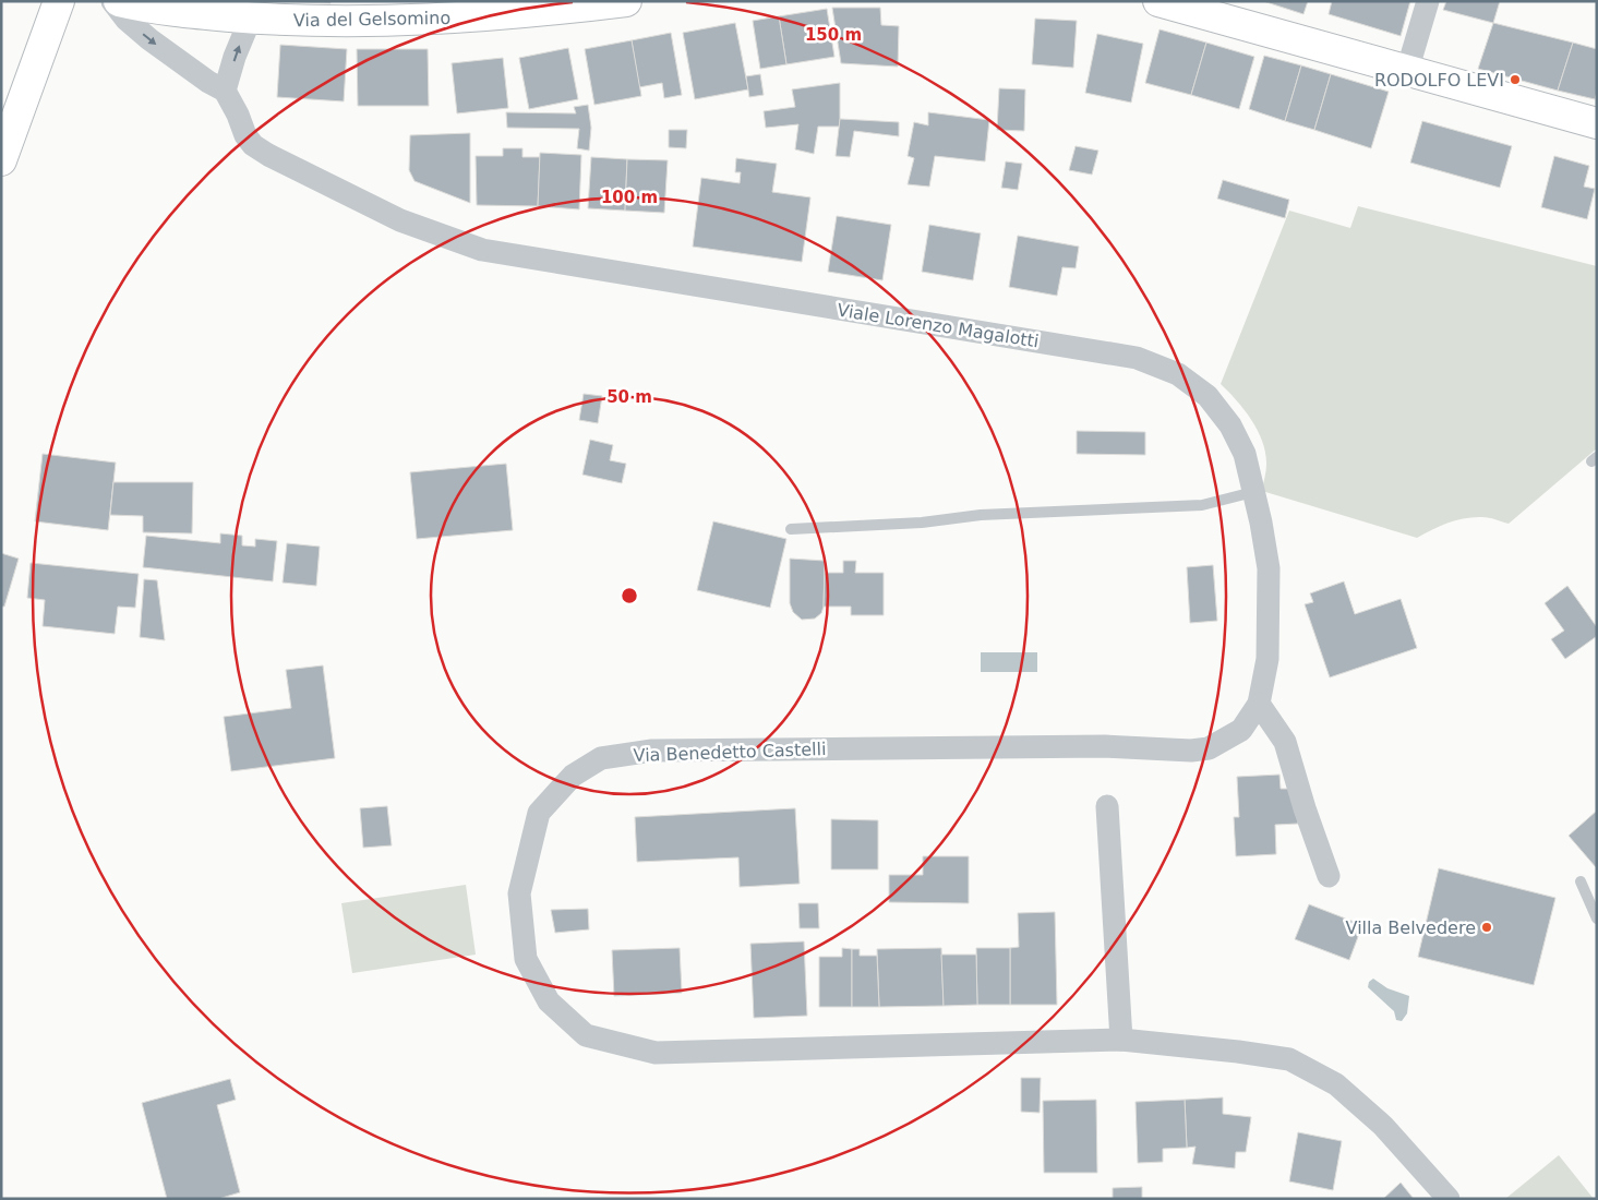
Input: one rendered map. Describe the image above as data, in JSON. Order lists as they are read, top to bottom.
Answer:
{
  "streets": {
    "main road": ["Via del Gelsomino"],
    "street": ["Viale Lorenzo Magalotti", "Via Benedetto Castelli"]
  },
  "crossings": [
    ["Viale Lorenzo Magalotti", "Via Benedetto Castelli"]
  ],
  "places": ["RODOLFO LEVI", "Villa Belvedere"],
  "rings": ["150 m", "100 m", "50 m"]
}
